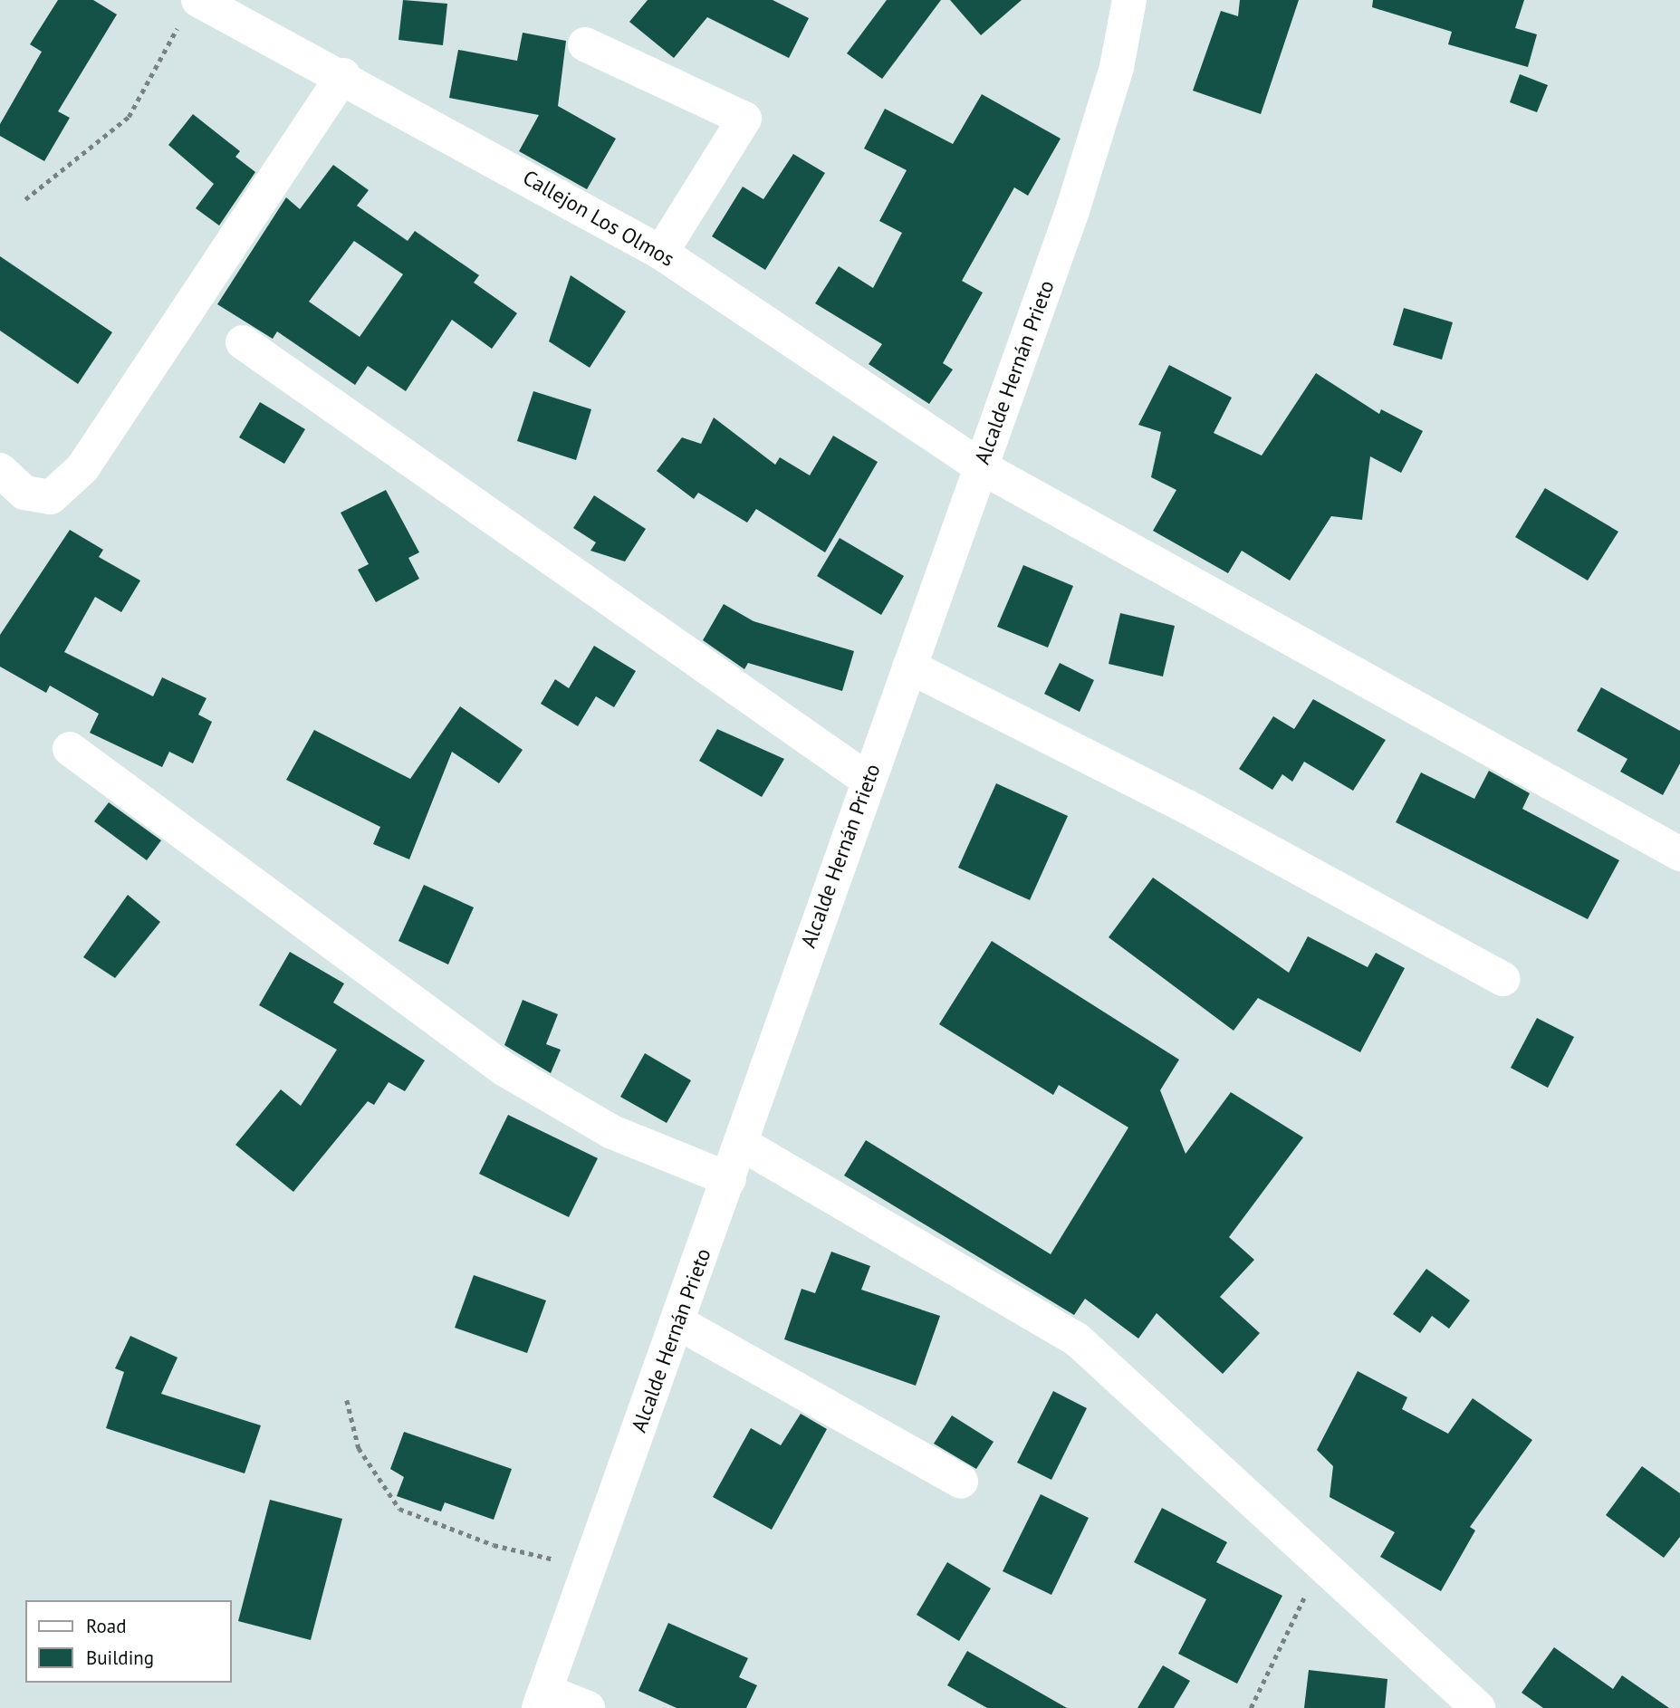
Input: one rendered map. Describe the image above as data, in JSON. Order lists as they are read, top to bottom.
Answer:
{
  "streets": {
    "street": ["Callejon Los Olmos", "Alcalde Hernán Prieto"]
  },
  "crossings": [
    ["Callejon Los Olmos", "Alcalde Hernán Prieto"]
  ],
  "legend": ["Road", "Building"]
}
